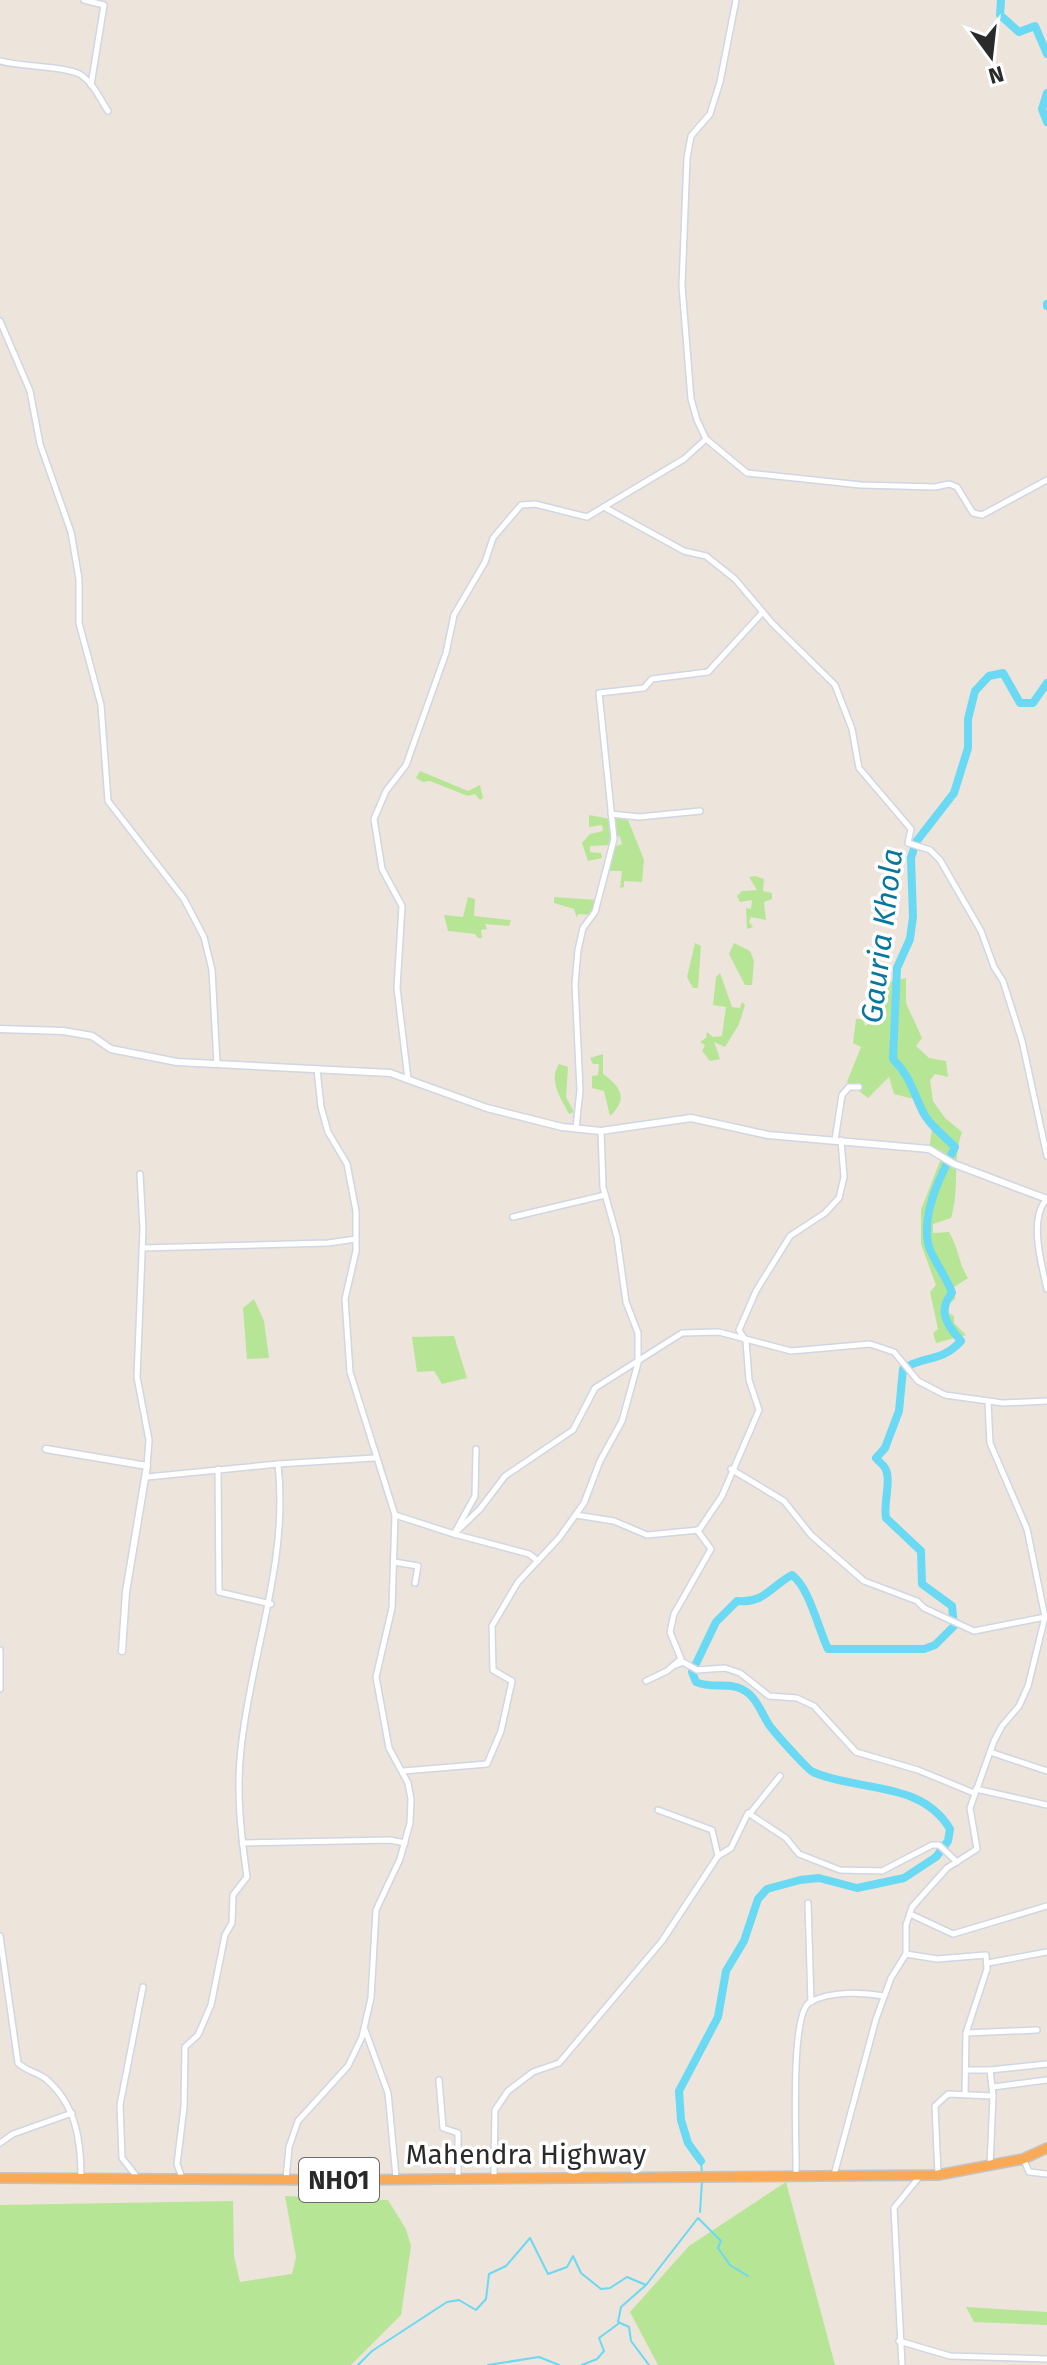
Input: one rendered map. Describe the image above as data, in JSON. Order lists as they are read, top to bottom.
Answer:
{
  "streets": {
    "highway": ["Mahendra Highway", "NH01"]
  },
  "water": ["Gauria Khola"],
  "north": "bottom"
}
